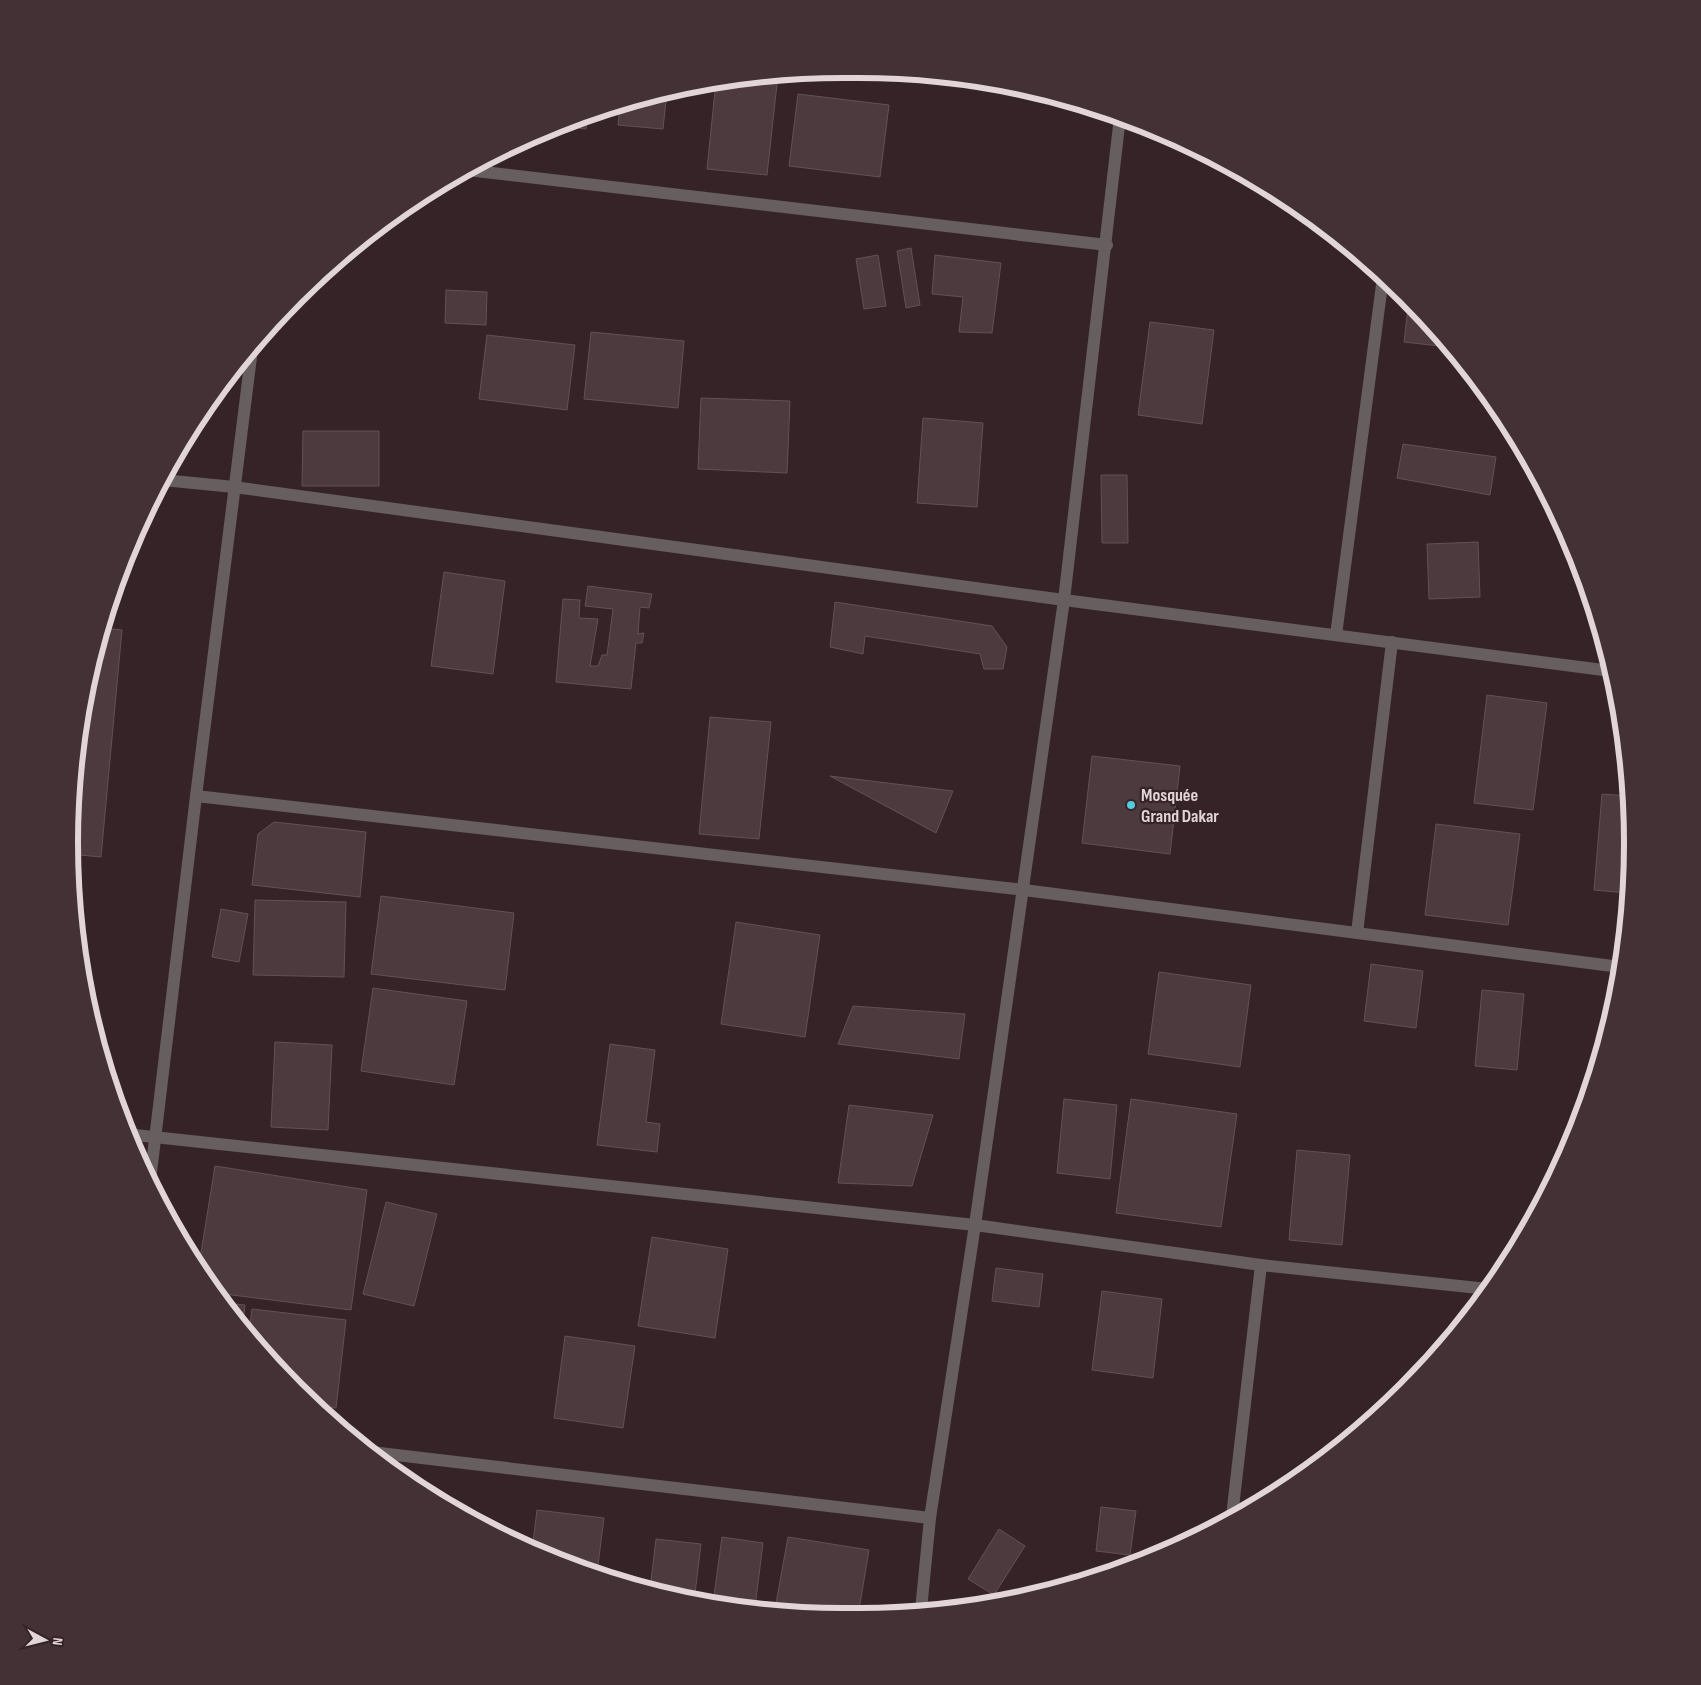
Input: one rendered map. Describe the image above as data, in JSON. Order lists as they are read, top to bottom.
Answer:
{
  "places": ["Mosquée Grand Dakar"],
  "north": "right"
}
